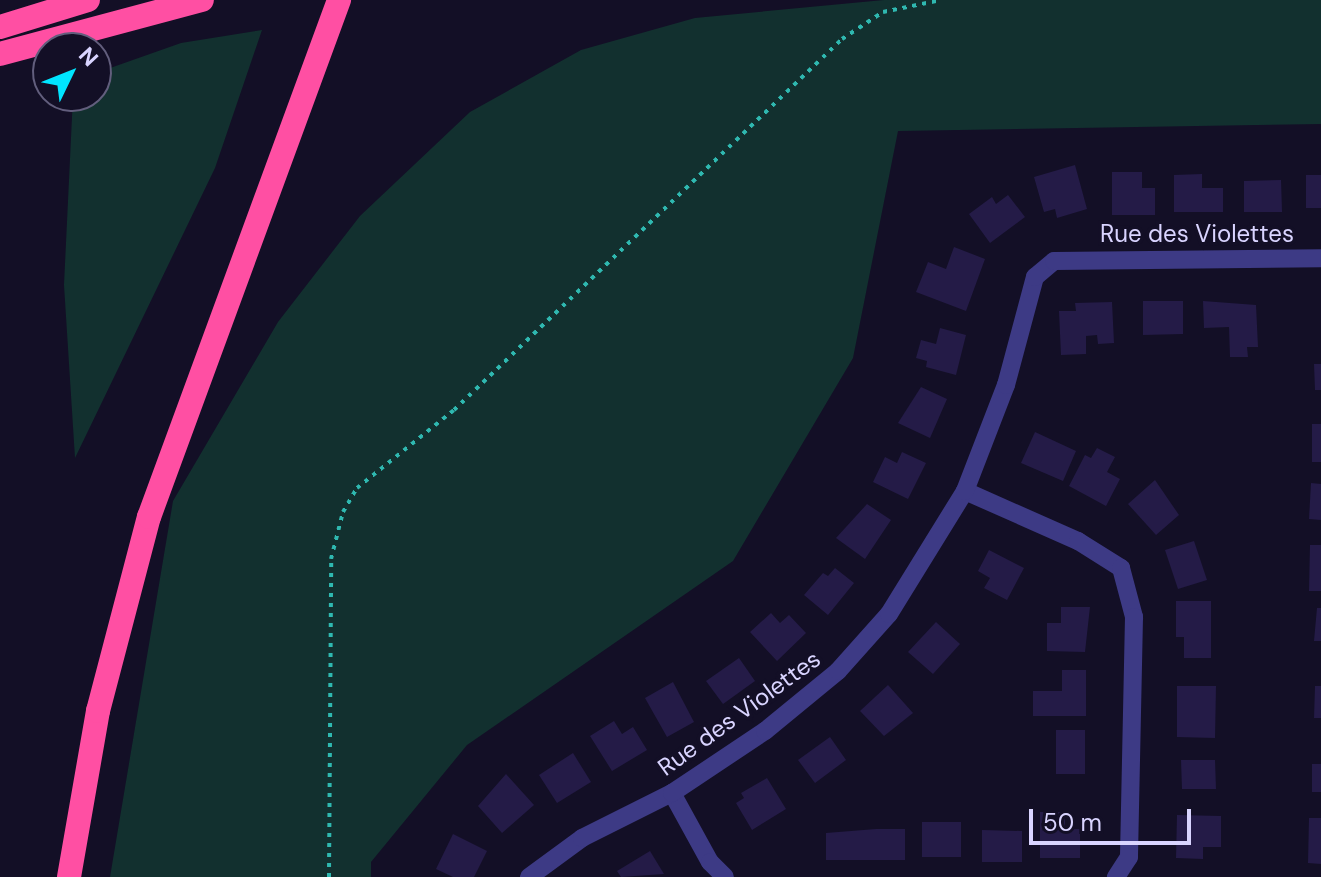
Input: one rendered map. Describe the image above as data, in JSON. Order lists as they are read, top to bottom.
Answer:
{
  "streets": {
    "street": ["Rue des Violettes"]
  },
  "scale_bar": "50 m",
  "north": "top right"
}
